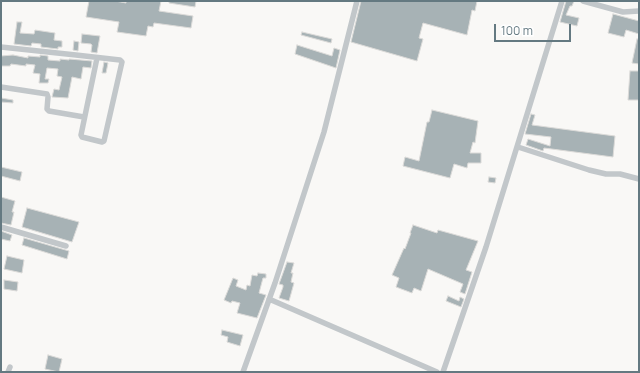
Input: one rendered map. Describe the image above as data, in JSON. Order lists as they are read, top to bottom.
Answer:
{
  "scale_bar": "100 m"
}
